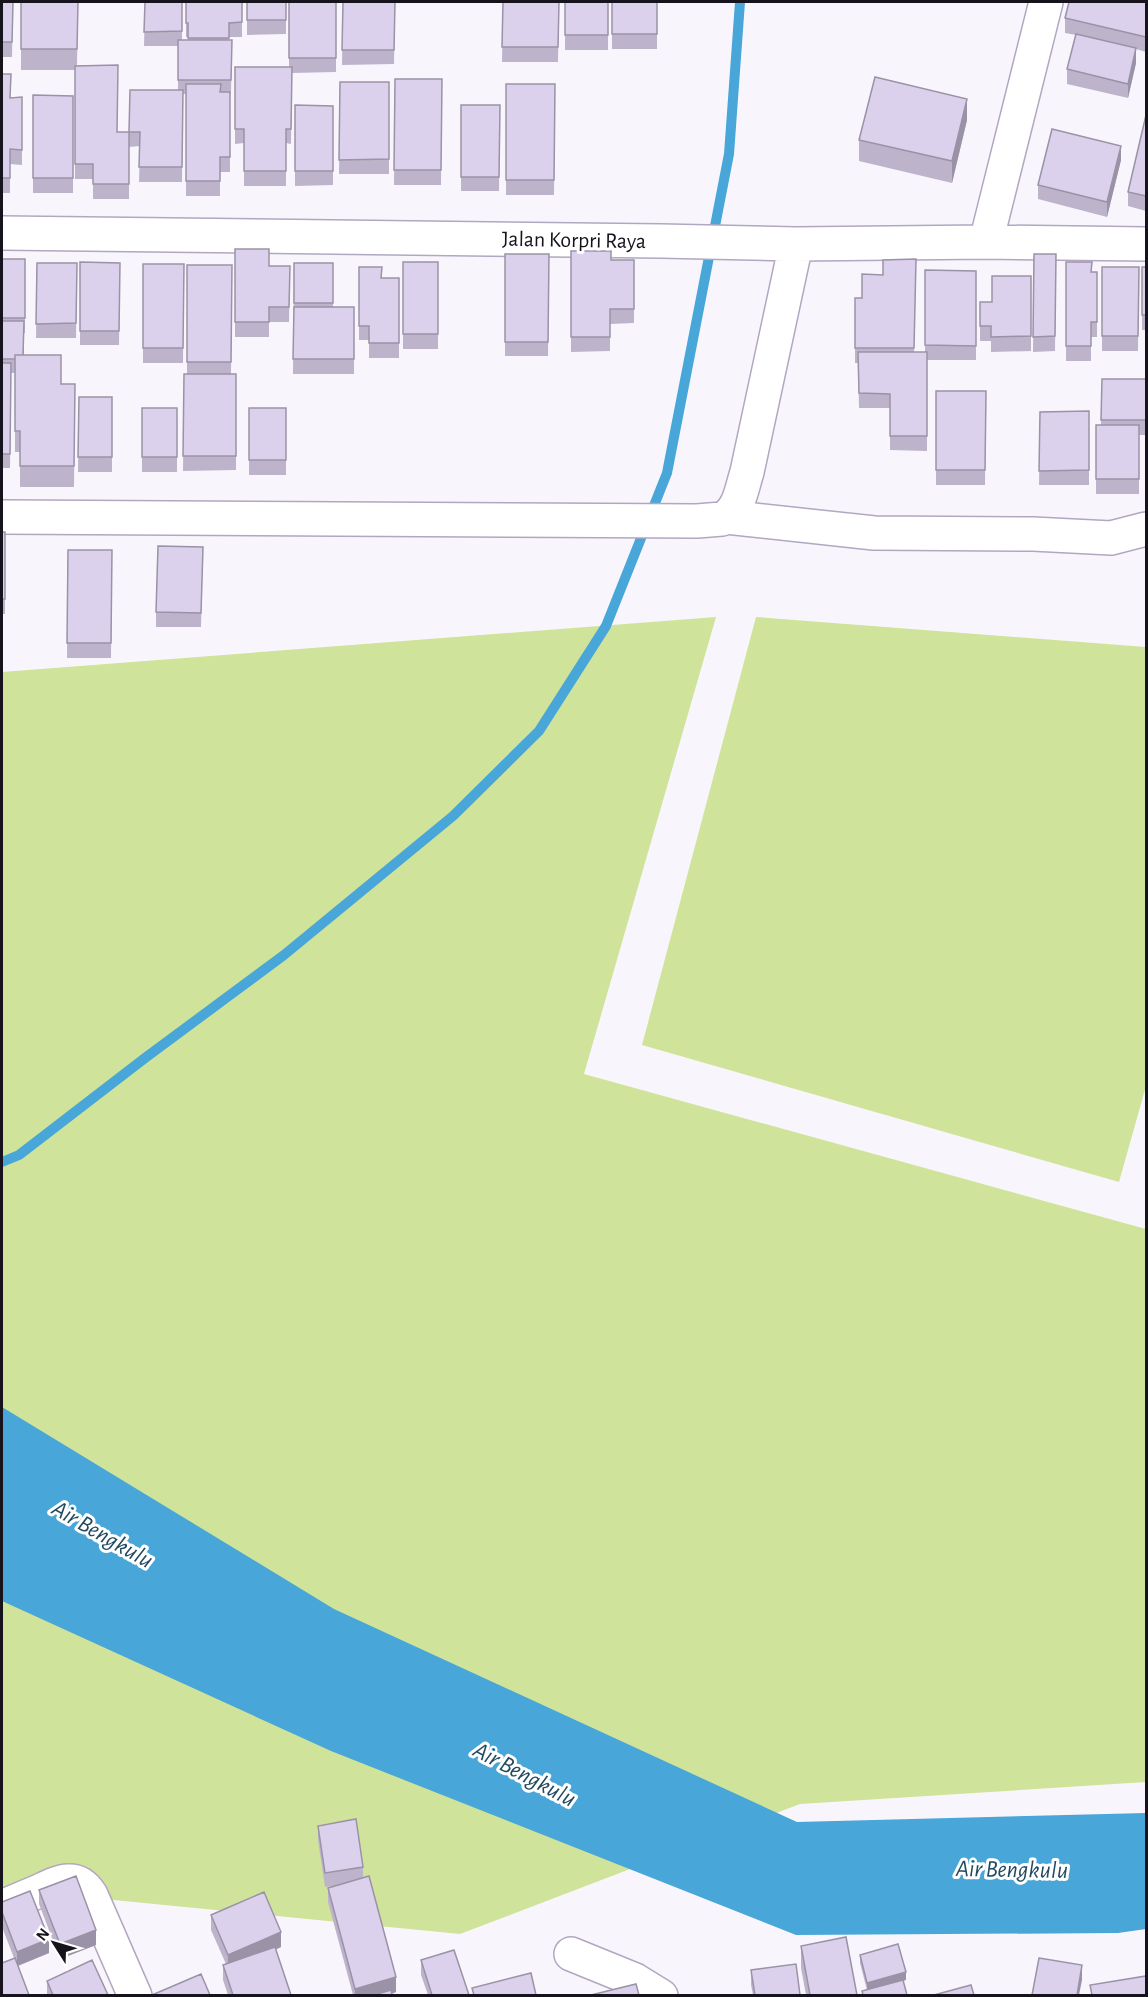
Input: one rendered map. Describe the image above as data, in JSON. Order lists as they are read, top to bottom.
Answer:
{
  "streets": {
    "street": ["Jalan Korpri Raya"]
  },
  "water": ["Air Bengkulu"],
  "north": "top left"
}
